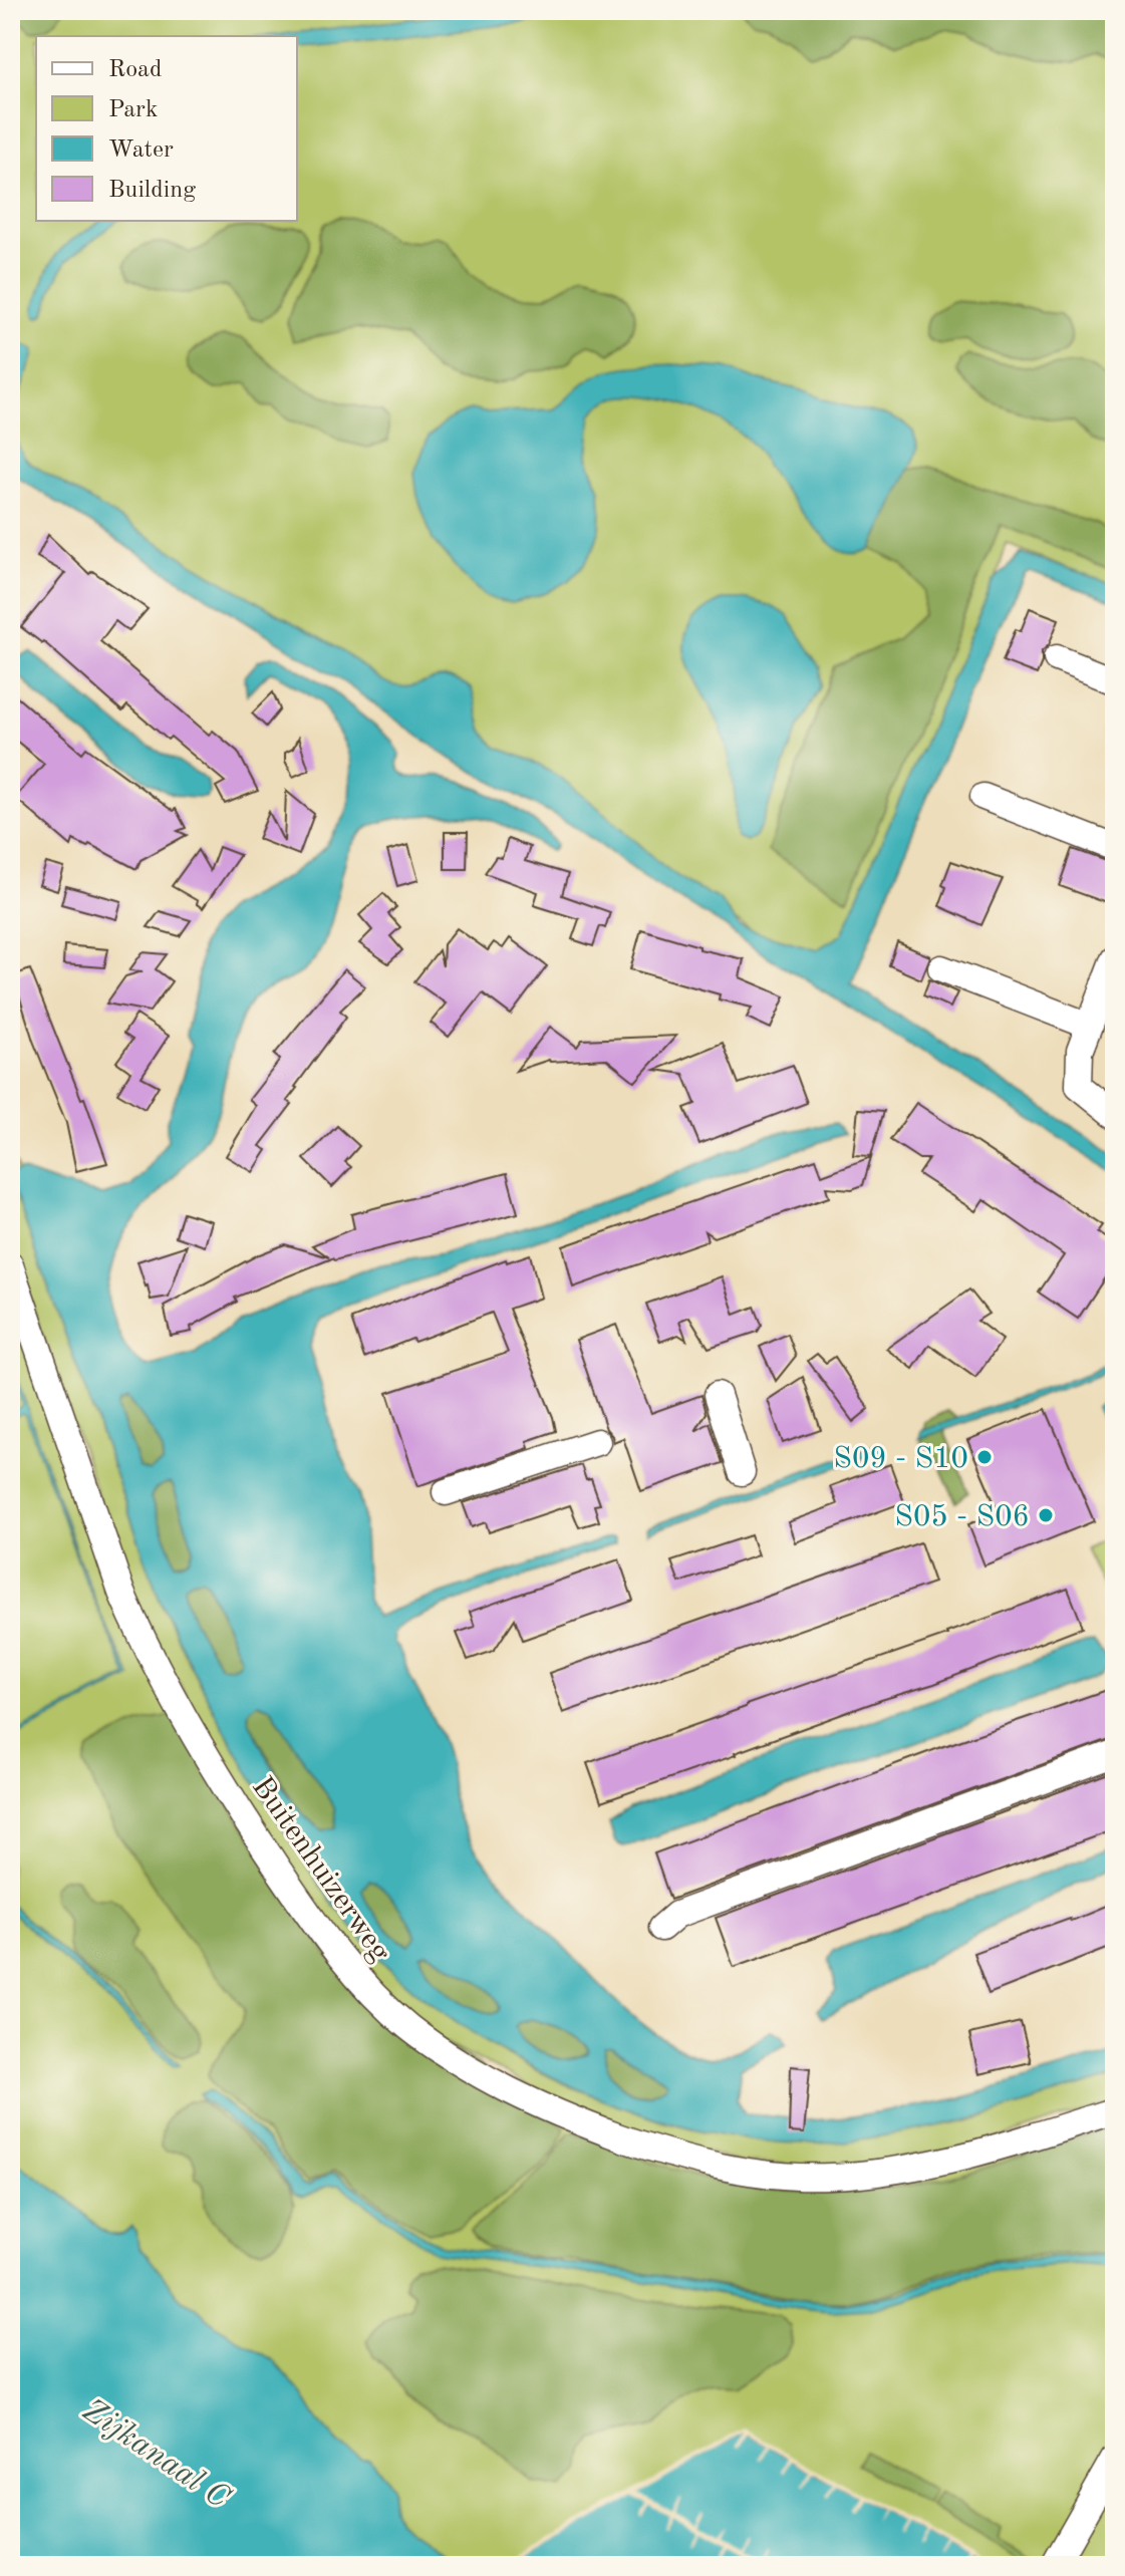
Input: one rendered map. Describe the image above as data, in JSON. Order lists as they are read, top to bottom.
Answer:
{
  "streets": {
    "street": ["Buitenhuizerweg"]
  },
  "water": ["Zijkanaal C"],
  "places": ["S09 - S10", "S05 - S06"],
  "legend": [
    "Road",
    "Park",
    "Water",
    "Building"
  ]
}
